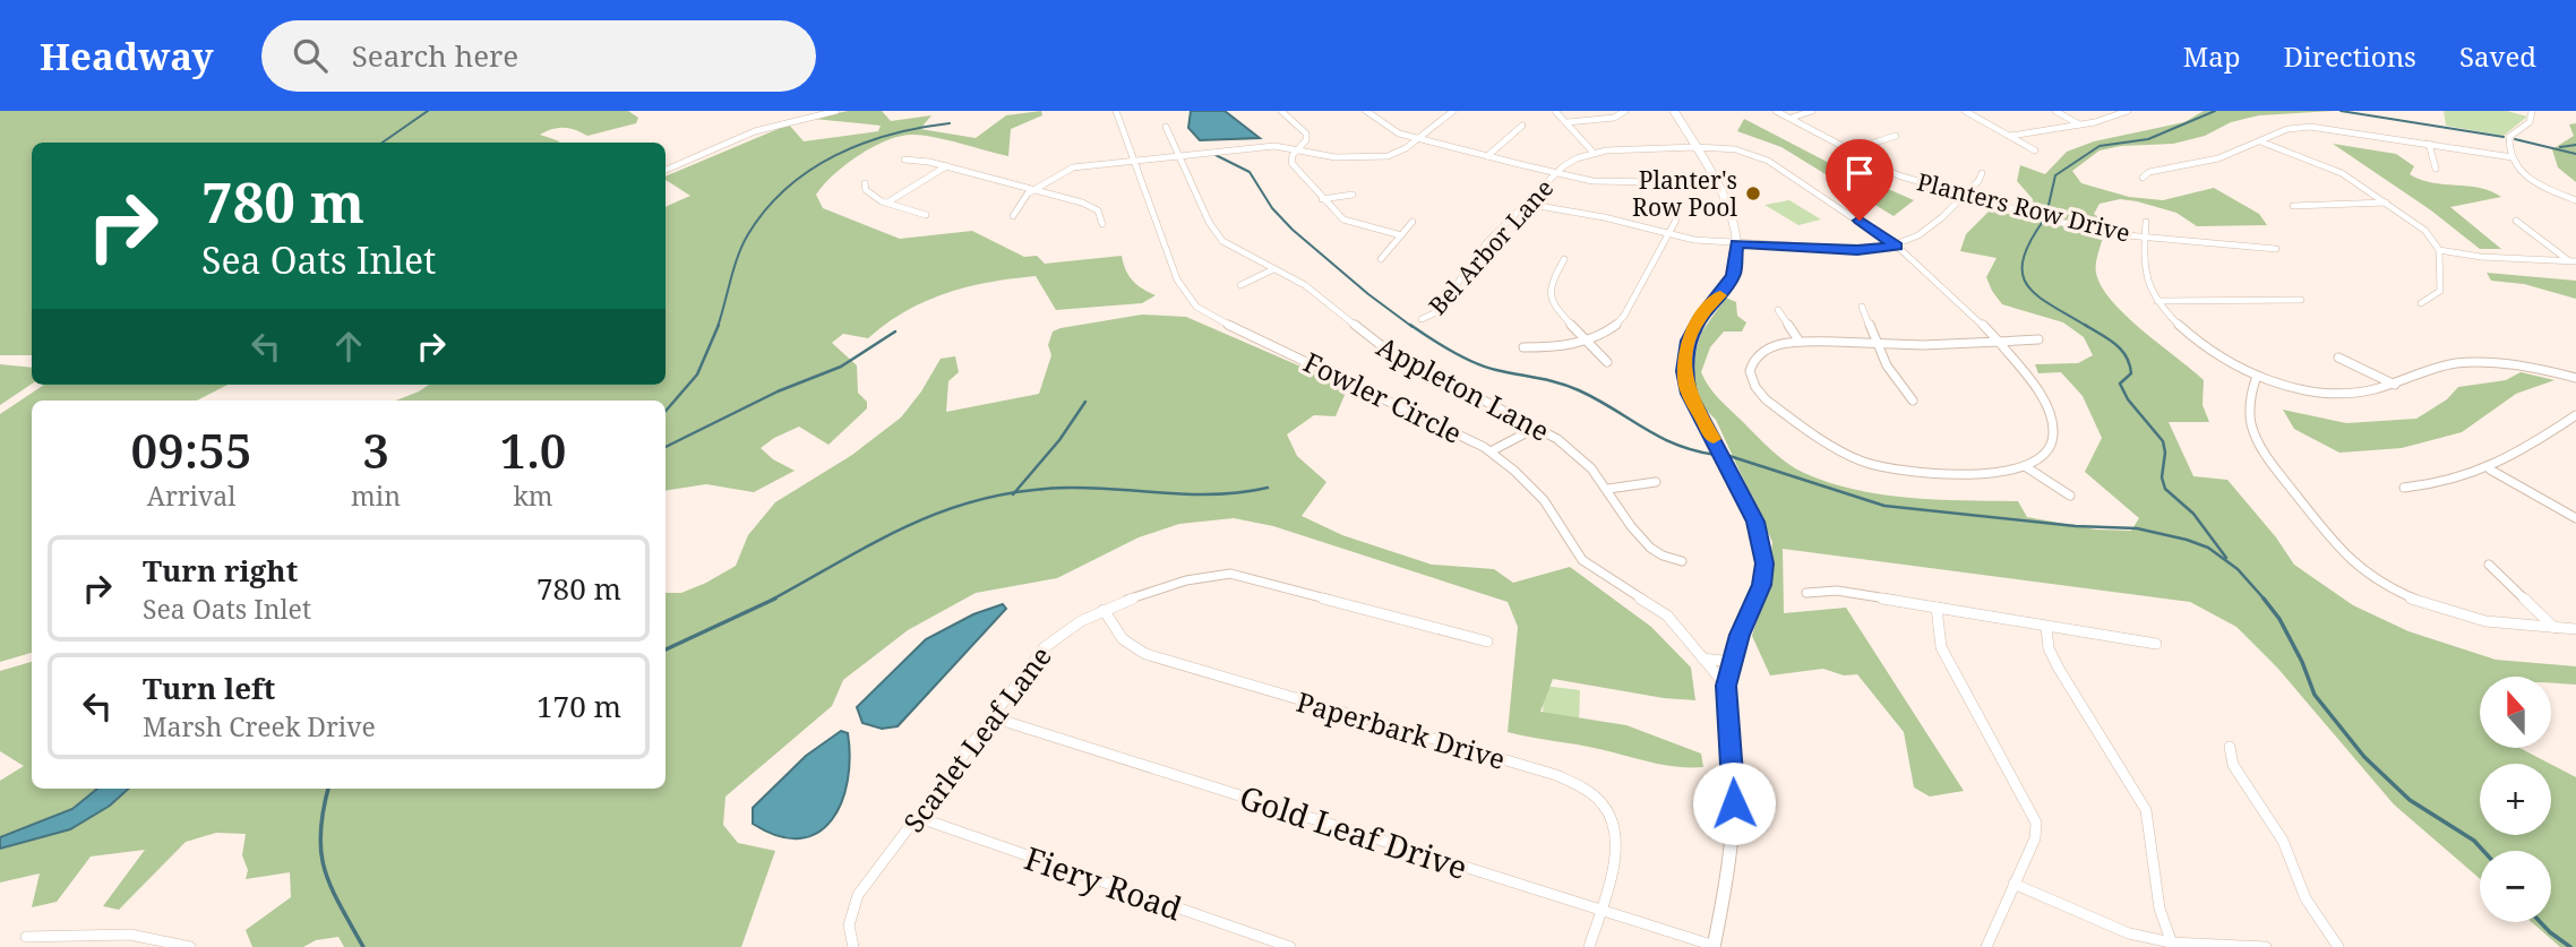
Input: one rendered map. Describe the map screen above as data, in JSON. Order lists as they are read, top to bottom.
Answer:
{
  "streets": {
    "street": [
      "Planters Row Drive",
      "Bel Arbor Lane",
      "Appleton Lane",
      "Fowler Circle",
      "Paperbark Drive",
      "Scarlet Leaf Lane",
      "Gold Leaf Drive",
      "Fiery Road"
    ]
  },
  "crossings": [
    ["Paperbark Drive", "Scarlet Leaf Lane"],
    ["Paperbark Drive", "Gold Leaf Drive"],
    ["Scarlet Leaf Lane", "Gold Leaf Drive"],
    ["Scarlet Leaf Lane", "Fiery Road"]
  ],
  "places": ["Planter's Row Pool"],
  "north": "top",
  "page": {
    "header": "Headway",
    "search": "Search here",
    "nav": ["Map", "Directions", "Saved"],
    "turn": ["780 m", "Sea Oats Inlet"],
    "eta": [
      "09:55",
      "Arrival",
      "3",
      "min",
      "1.0",
      "km"
    ],
    "list": [
      {
        "name": "Turn right",
        "note": "Sea Oats Inlet",
        "value": "780 m"
      },
      {
        "name": "Turn left",
        "note": "Marsh Creek Drive",
        "value": "170 m"
      }
    ],
    "map_buttons": ["+", "−"]
  }
}
